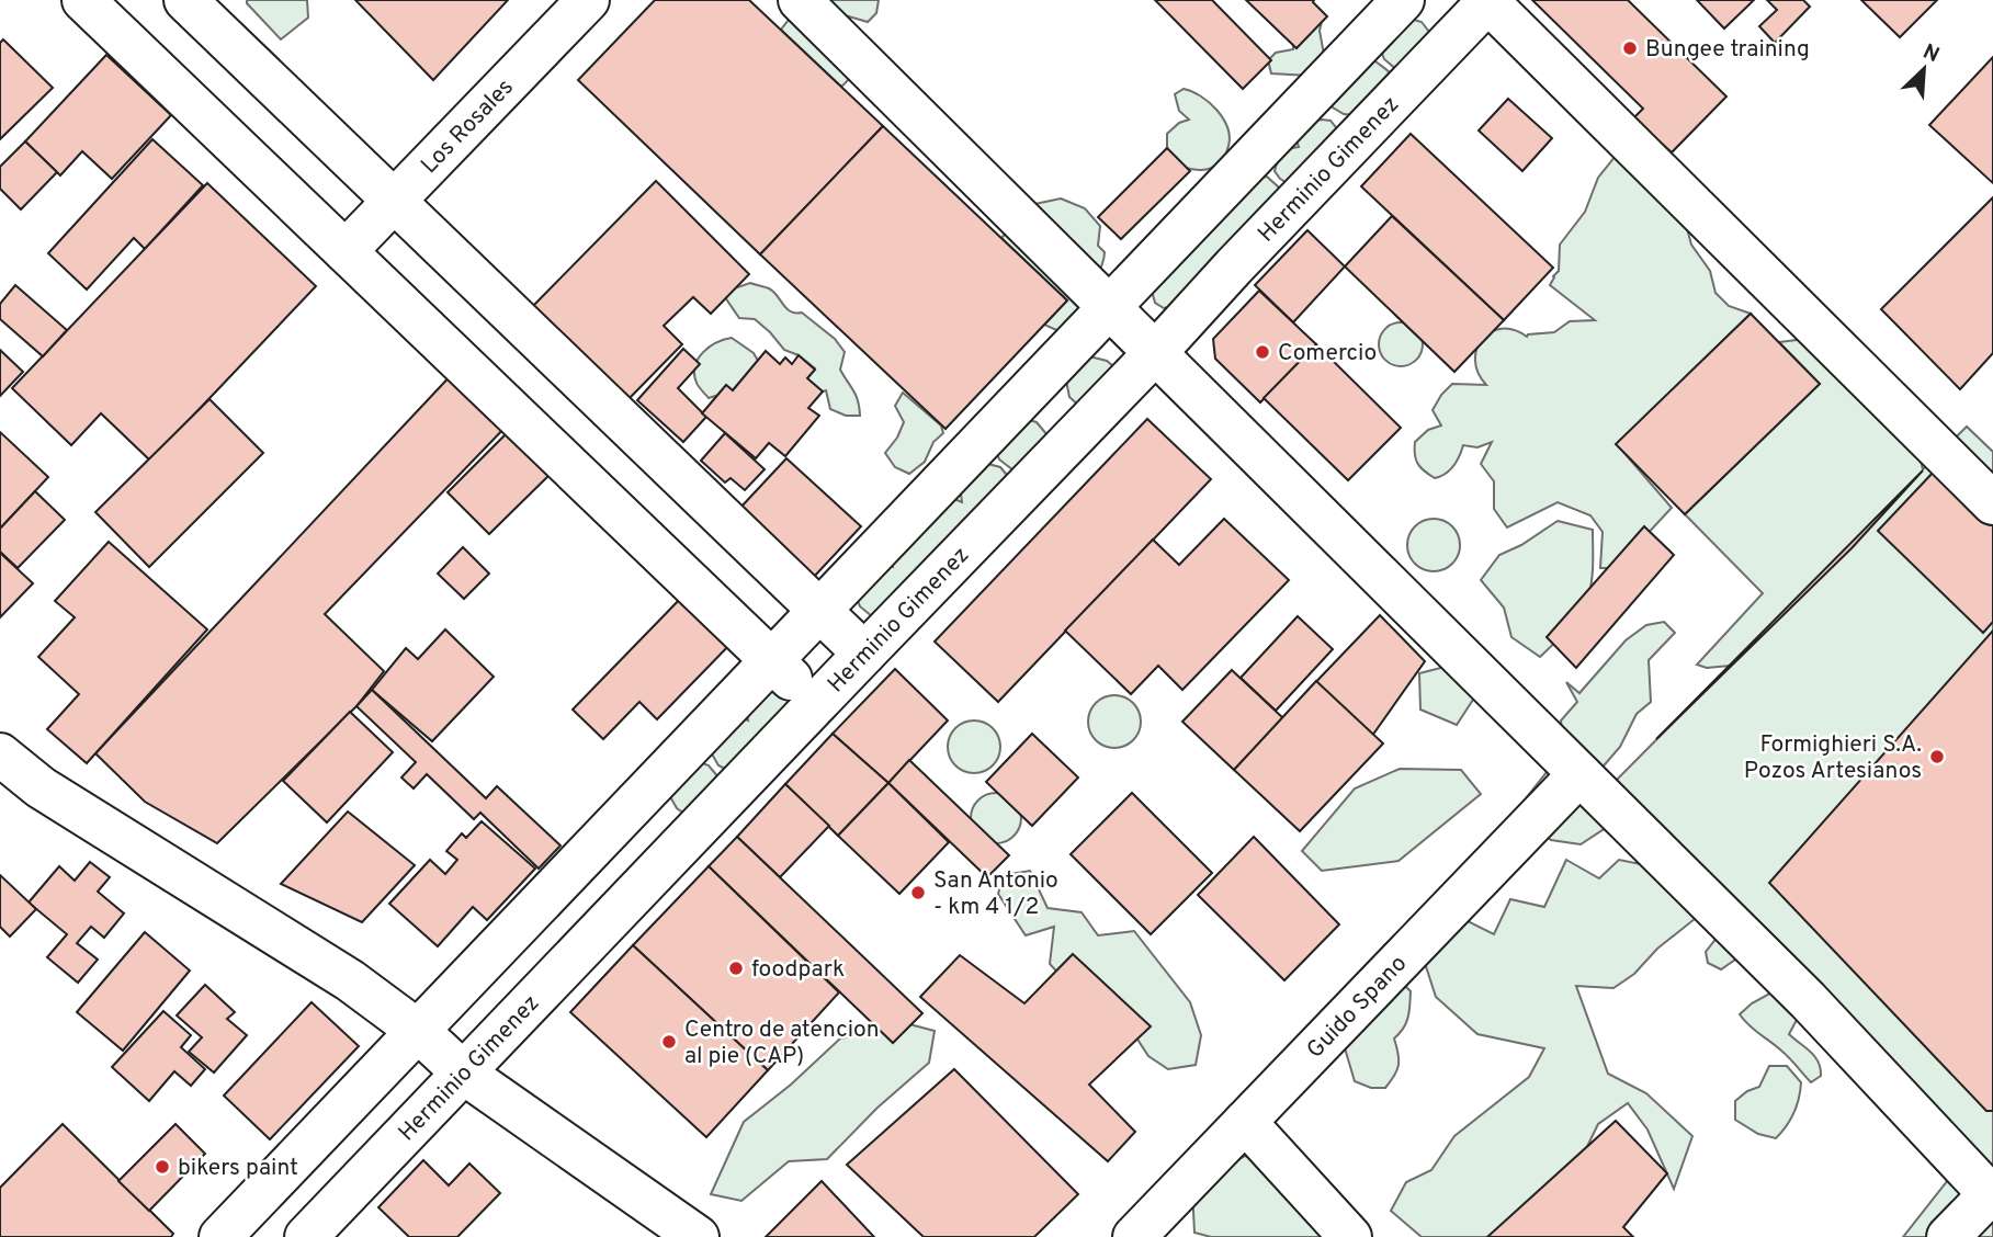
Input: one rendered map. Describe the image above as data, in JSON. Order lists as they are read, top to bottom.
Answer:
{
  "streets": {
    "street": ["Los Rosales", "Herminio Gimenez", "Guido Spano"]
  },
  "places": [
    "Bungee training",
    "Comercio",
    "Formighieri S.A. Pozos Artesianos",
    "San Antonio - km 4 1/2",
    "foodpark",
    "Centro de atencion al pie (CAP)",
    "bikers paint"
  ],
  "north": "top right"
}
